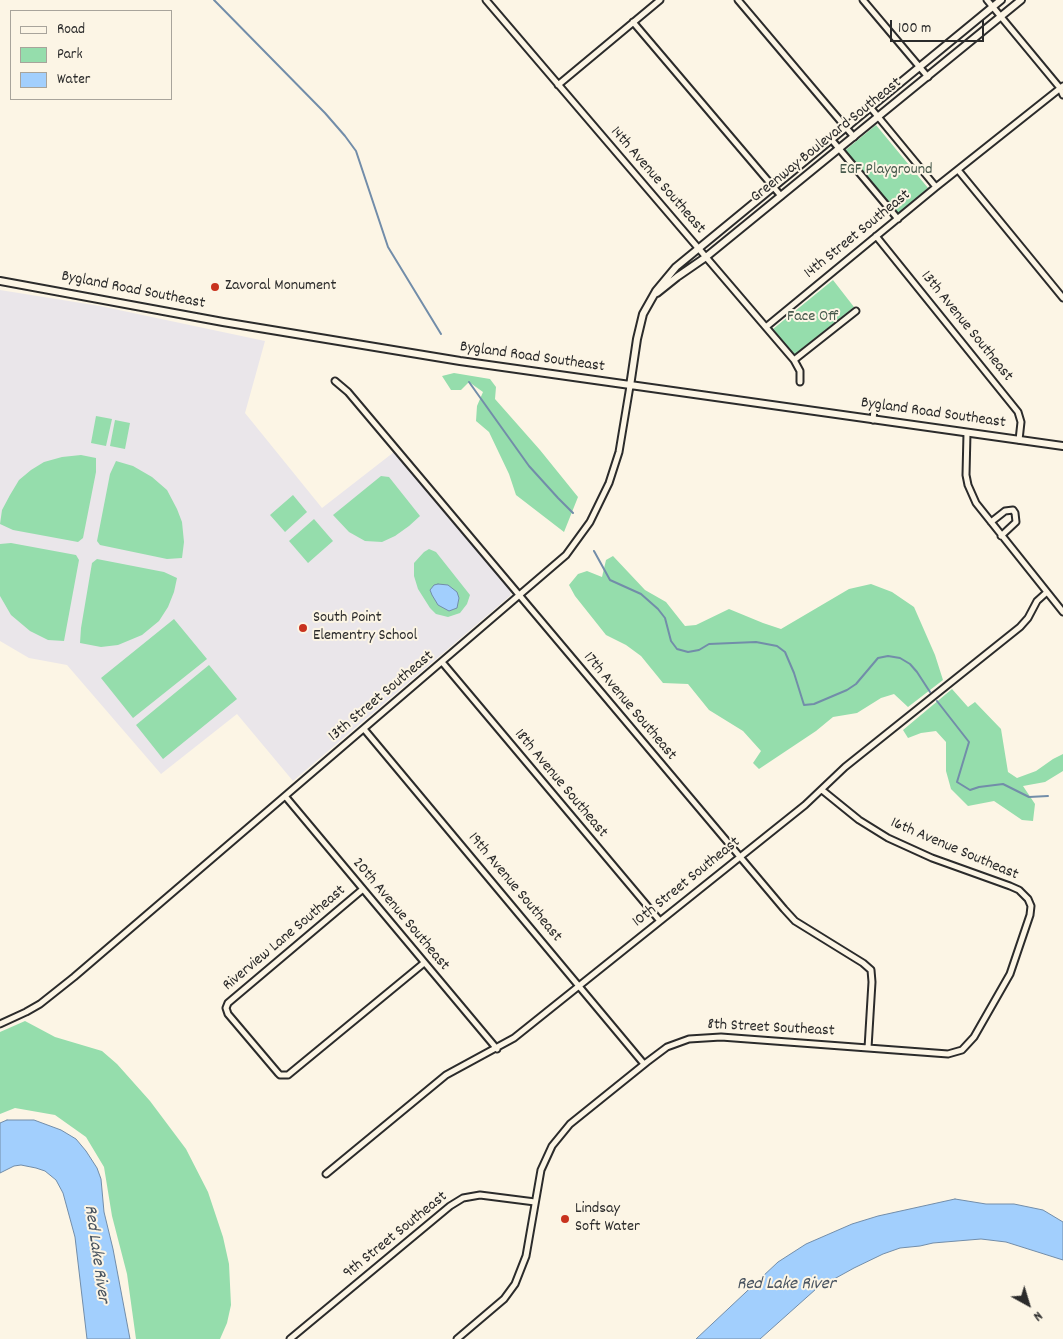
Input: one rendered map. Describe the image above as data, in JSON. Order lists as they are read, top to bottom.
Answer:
{
  "streets": {
    "street": [
      "Greenway Boulevard Southeast",
      "14th Avenue Southeast",
      "14th Street Southeast",
      "Bygland Road Southeast",
      "13th Avenue Southeast",
      "13th Street Southeast",
      "17th Avenue Southeast",
      "18th Avenue Southeast",
      "16th Avenue Southeast",
      "10th Street Southeast",
      "19th Avenue Southeast",
      "20th Avenue Southeast",
      "Riverview Lane Southeast",
      "8th Street Southeast",
      "9th Street Southeast"
    ]
  },
  "crossings": [
    ["Greenway Boulevard Southeast", "14th Avenue Southeast"],
    ["Greenway Boulevard Southeast", "Bygland Road Southeast"],
    ["Greenway Boulevard Southeast", "13th Street Southeast"],
    ["14th Avenue Southeast", "14th Street Southeast"],
    ["14th Street Southeast", "13th Avenue Southeast"],
    ["Bygland Road Southeast", "13th Avenue Southeast"],
    ["Bygland Road Southeast", "13th Street Southeast"],
    ["13th Street Southeast", "17th Avenue Southeast"],
    ["13th Street Southeast", "18th Avenue Southeast"],
    ["13th Street Southeast", "19th Avenue Southeast"],
    ["13th Street Southeast", "20th Avenue Southeast"],
    ["17th Avenue Southeast", "10th Street Southeast"],
    ["17th Avenue Southeast", "8th Street Southeast"],
    ["18th Avenue Southeast", "10th Street Southeast"],
    ["16th Avenue Southeast", "10th Street Southeast"],
    ["16th Avenue Southeast", "8th Street Southeast"],
    ["10th Street Southeast", "19th Avenue Southeast"],
    ["10th Street Southeast", "20th Avenue Southeast"],
    ["19th Avenue Southeast", "8th Street Southeast"],
    ["20th Avenue Southeast", "Riverview Lane Southeast"],
    ["8th Street Southeast", "9th Street Southeast"]
  ],
  "water": ["Red Lake River"],
  "parks": ["EGF Playground", "Face Off"],
  "places": ["Zavoral Monument", "South Point Elementry School", "Lindsay Soft Water"],
  "legend": ["Road", "Park", "Water"],
  "scale_bar": "100 m",
  "north": "bottom right"
}
